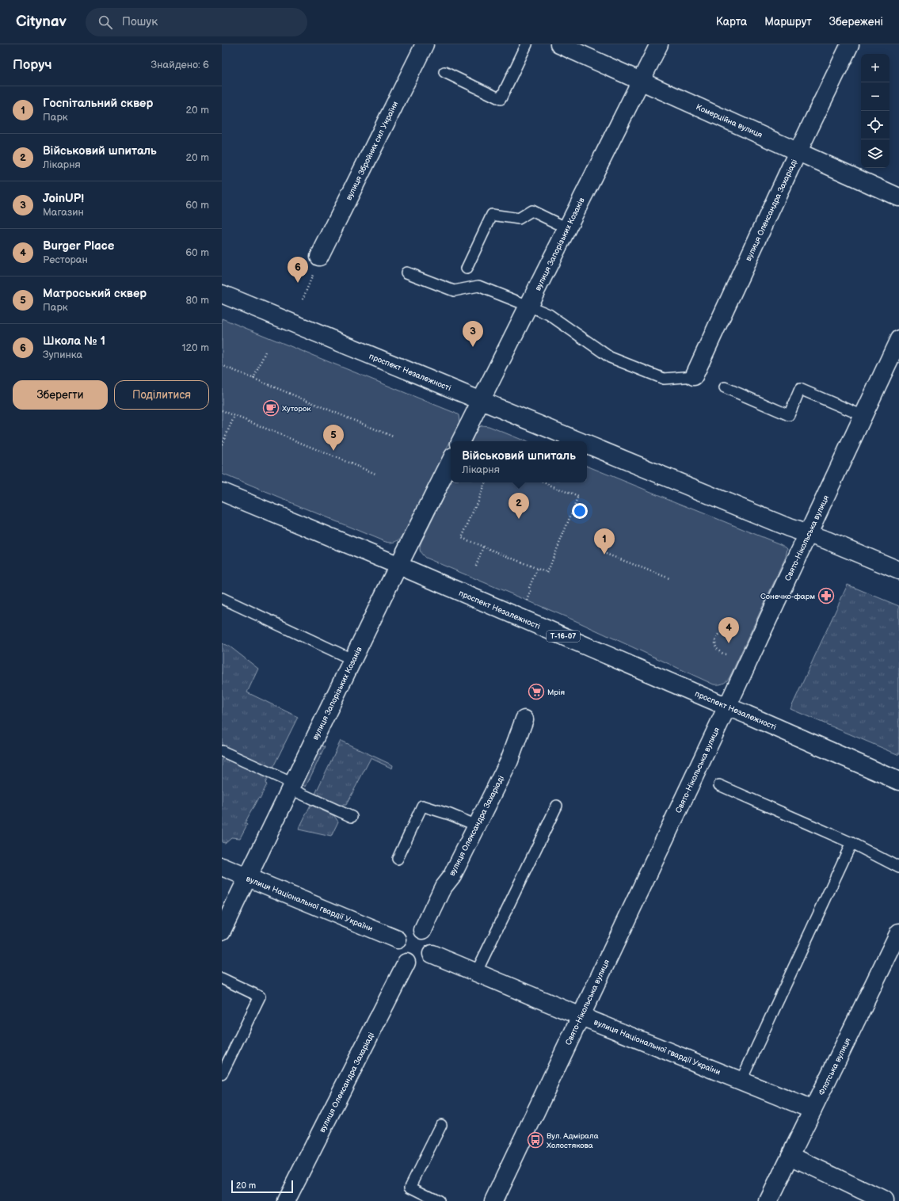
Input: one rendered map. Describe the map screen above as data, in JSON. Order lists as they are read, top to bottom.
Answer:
{
  "streets": {
    "main road": [
      "Комерційна вулиця",
      "вулиця Збройних сил України",
      "вулиця Олександра Захаріаді",
      "вулиця Запорізьких Козаків",
      "проспект Незалежності",
      "Свято-Нікольська вулиця",
      "Т-16-07",
      "вулиця Національної гвардії України",
      "Флотська вулиця"
    ]
  },
  "crossings": [
    ["Комерційна вулиця", "вулиця Олександра Захаріаді"],
    ["Комерційна вулиця", "вулиця Запорізьких Козаків"],
    ["вулиця Запорізьких Козаків", "проспект Незалежності"],
    ["вулиця Запорізьких Козаків", "вулиця Національної гвардії України"],
    ["проспект Незалежності", "Свято-Нікольська вулиця"],
    ["Свято-Нікольська вулиця", "вулиця Національної гвардії України"],
    ["вулиця Національної гвардії України", "Флотська вулиця"]
  ],
  "places": {
    "cafe": ["Хуторок"],
    "pharmacy": ["Сонечко-фарм"],
    "supermarket": ["Мрія"],
    "bus stop": ["Вул. Адмірала Холостякова"]
  },
  "scale_bar": "20 m",
  "page": {
    "header": "Citynav",
    "search": "Пошук",
    "nav": ["Карта", "Маршрут", "Збережені"],
    "heading": ["Поруч", "Знайдено: 6"],
    "map_buttons": ["+", "−"],
    "list": [
      {
        "mark": "1",
        "name": "Госпітальний сквер",
        "note": "Парк",
        "value": "20 m"
      },
      {
        "mark": "2",
        "name": "Військовий шпиталь",
        "note": "Лікарня",
        "value": "20 m"
      },
      {
        "mark": "3",
        "name": "JoinUP!",
        "note": "Магазин",
        "value": "60 m"
      },
      {
        "mark": "4",
        "name": "Burger Place",
        "note": "Ресторан",
        "value": "60 m"
      },
      {
        "mark": "5",
        "name": "Матроський сквер",
        "note": "Парк",
        "value": "80 m"
      },
      {
        "mark": "6",
        "name": "Школа № 1",
        "note": "Зупинка",
        "value": "120 m"
      }
    ],
    "pins": [
      "6",
      "3",
      "5",
      "2",
      "1",
      "4"
    ],
    "buttons": ["Зберегти", "Поділитися"],
    "popup": ["Військовий шпиталь", "Лікарня"],
    "scale": "20 m"
  }
}
